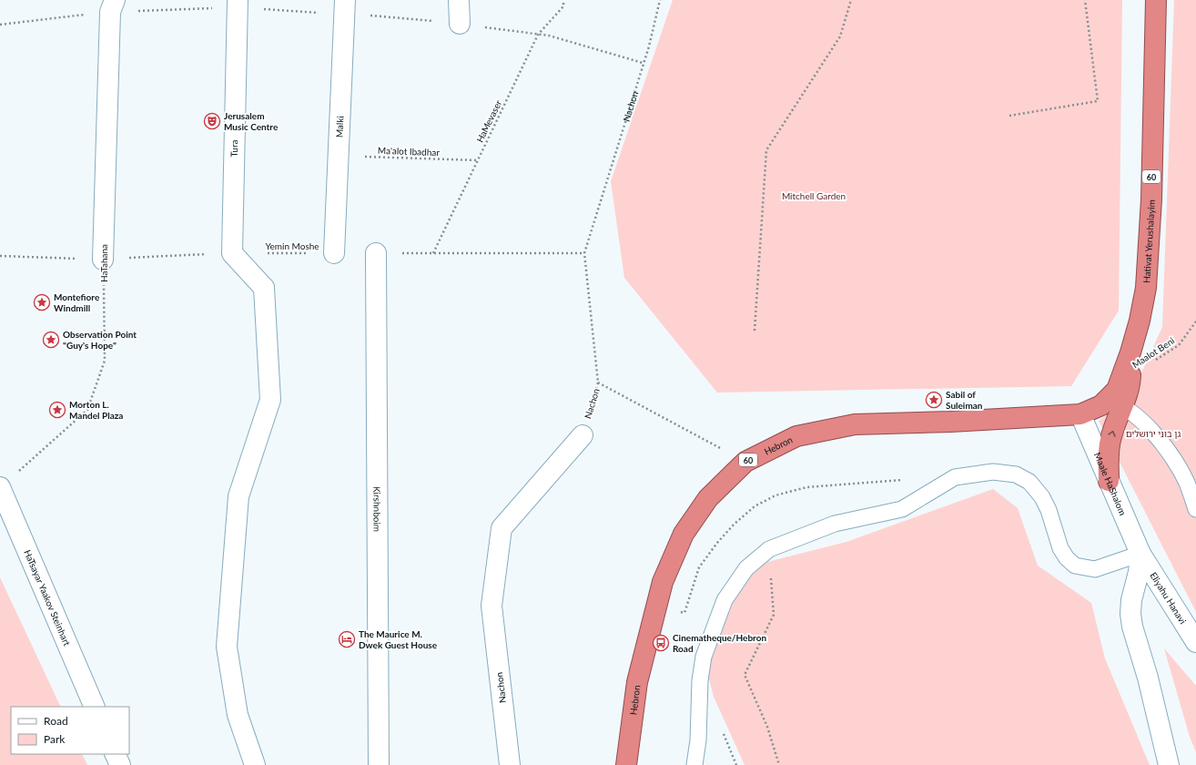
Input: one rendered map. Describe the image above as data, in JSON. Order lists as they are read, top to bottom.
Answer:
{
  "streets": {
    "highway": ["60", "Hativat Yerushalayim", "Hebron"],
    "street": [
      "Nachon",
      "Malki",
      "Tura",
      "HaTahana",
      "Maale HaShalom",
      "Kirshnboim",
      "HaTsayar Yaakov Steinhart",
      "Eliyahu Hanavi"
    ],
    "path": [
      "HaMevaser",
      "Ma'alot Ibadhar",
      "Yemin Moshe",
      "Maalot Beni"
    ]
  },
  "crossings": [
    ["HaMevaser", "Ma'alot Ibadhar"],
    ["Malki", "Ma'alot Ibadhar"],
    ["Malki", "Yemin Moshe"],
    ["Tura", "Yemin Moshe"],
    ["Hativat Yerushalayim", "Hebron"],
    ["Hativat Yerushalayim", "Maale HaShalom"],
    ["Yemin Moshe", "HaTahana"],
    ["Hebron", "Maale HaShalom"],
    ["Maale HaShalom", "Eliyahu Hanavi"]
  ],
  "parks": ["Mitchell Garden", "גן בוני ירושלים"],
  "places": {
    "theatre": ["Jerusalem Music Centre"],
    "place": [
      "Montefiore Windmill",
      "Observation Point \"Guy's Hope\"",
      "Sabil of Suleiman",
      "Morton L. Mandel Plaza"
    ],
    "hotel": ["The Maurice M. Dwek Guest House"],
    "bus stop": ["Cinematheque/Hebron Road"]
  },
  "legend": ["Road", "Park"]
}
